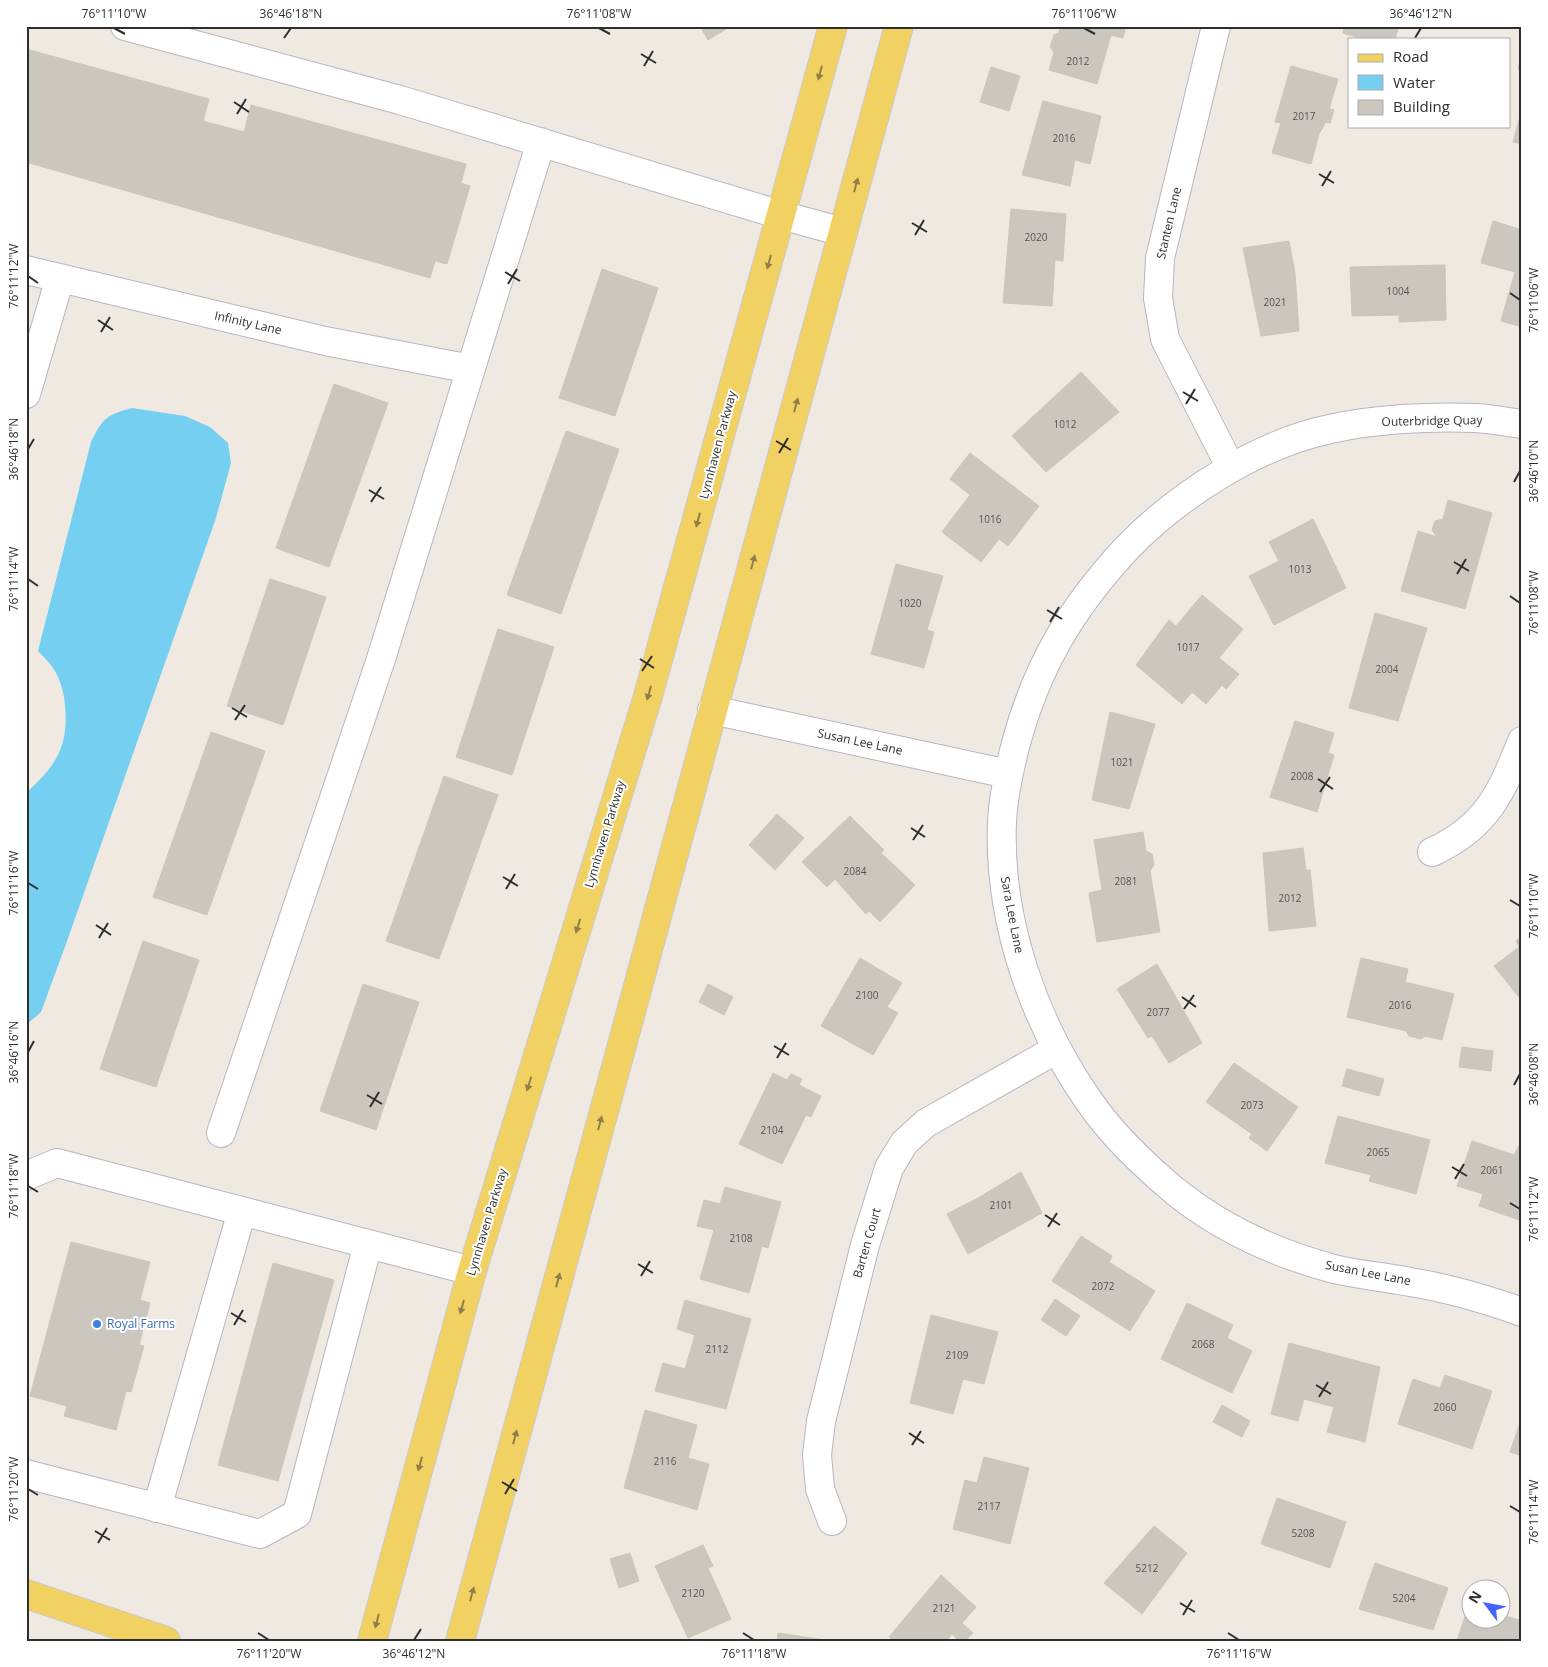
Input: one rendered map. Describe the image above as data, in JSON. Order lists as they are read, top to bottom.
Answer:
{
  "streets": {
    "main road": ["Lynnhaven Parkway"],
    "street": [
      "Stanten Lane",
      "Infinity Lane",
      "Outerbridge Quay",
      "Susan Lee Lane",
      "Sara Lee Lane",
      "Barten Court"
    ]
  },
  "crossings": [
    ["Stanten Lane", "Outerbridge Quay"],
    ["Outerbridge Quay", "Susan Lee Lane"],
    ["Outerbridge Quay", "Sara Lee Lane"],
    ["Susan Lee Lane", "Sara Lee Lane"],
    ["Susan Lee Lane", "Barten Court"],
    ["Sara Lee Lane", "Barten Court"]
  ],
  "places": ["Royal Farms"],
  "house_numbers": [
    "2012",
    "2017",
    "2016",
    "2020",
    "1004",
    "2021",
    "1012",
    "1016",
    "1013",
    "1020",
    "1017",
    "2004",
    "1021",
    "2008",
    "2084",
    "2081",
    "2012",
    "2100",
    "2016",
    "2077",
    "2073",
    "2104",
    "2065",
    "2061",
    "2101",
    "2108",
    "2072",
    "2068",
    "2112",
    "2109",
    "2060",
    "2116",
    "2117",
    "5208",
    "5212",
    "2120",
    "5204",
    "2121"
  ],
  "legend": ["Road", "Water", "Building"],
  "north": "top left",
  "coordinates": [
    "76°11'10\"W",
    "36°46'18\"N",
    "76°11'08\"W",
    "76°11'06\"W",
    "36°46'12\"N",
    "76°11'12\"W",
    "36°46'10\"N",
    "76°11'14\"W",
    "76°11'16\"W",
    "36°46'16\"N",
    "36°46'08\"N",
    "76°11'18\"W",
    "76°11'20\"W"
  ]
}
